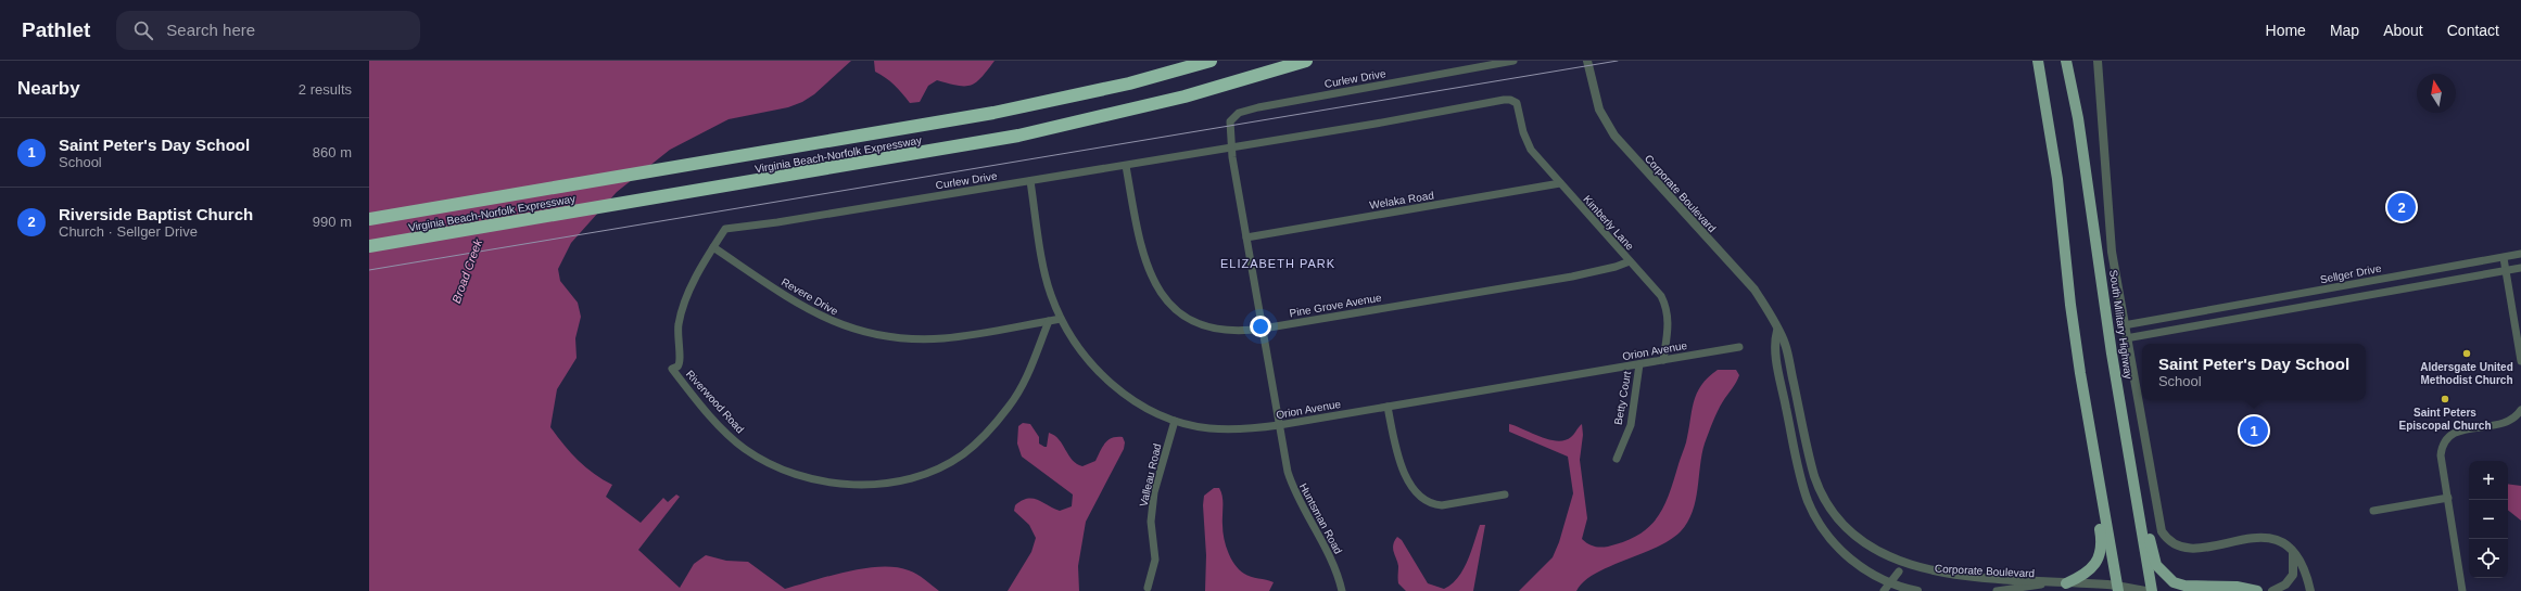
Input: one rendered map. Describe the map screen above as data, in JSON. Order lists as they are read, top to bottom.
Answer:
{
  "streets": {
    "highway": ["Virginia Beach-Norfolk Expressway"],
    "main road": ["South Military Highway"],
    "street": [
      "Curlew Drive",
      "Corporate Boulevard",
      "Welaka Road",
      "Kimberly Lane",
      "Sellger Drive",
      "Revere Drive",
      "Pine Grove Avenue",
      "Orion Avenue",
      "Betty Court",
      "Riverwood Road",
      "Valleau Road",
      "Huntsman Road"
    ]
  },
  "crossings": [
    ["Curlew Drive", "Kimberly Lane"],
    ["Curlew Drive", "Revere Drive"],
    ["Curlew Drive", "Pine Grove Avenue"],
    ["Curlew Drive", "Orion Avenue"],
    ["Curlew Drive", "Riverwood Road"],
    ["Curlew Drive", "Huntsman Road"],
    ["Welaka Road", "Kimberly Lane"],
    ["Welaka Road", "Huntsman Road"],
    ["Kimberly Lane", "Pine Grove Avenue"],
    ["Kimberly Lane", "Orion Avenue"],
    ["Revere Drive", "Orion Avenue"],
    ["Revere Drive", "Riverwood Road"],
    ["Pine Grove Avenue", "Huntsman Road"],
    ["Orion Avenue", "Betty Court"],
    ["Orion Avenue", "Valleau Road"],
    ["Orion Avenue", "Huntsman Road"]
  ],
  "districts": ["ELIZABETH PARK"],
  "water": ["Broad Creek"],
  "places": ["Aldersgate United Methodist Church", "Saint Peters Episcopal Church"],
  "north": "top",
  "page": {
    "header": "Pathlet",
    "search": "Search here",
    "nav": [
      "Home",
      "Map",
      "About",
      "Contact"
    ],
    "heading": ["Nearby", "2 results"],
    "list": [
      {
        "mark": "1",
        "name": "Saint Peter's Day School",
        "note": "School",
        "value": "860 m"
      },
      {
        "mark": "2",
        "name": "Riverside Baptist Church",
        "note": "Church · Sellger Drive",
        "value": "990 m"
      }
    ],
    "pins": ["2", "1"],
    "popup": ["Saint Peter's Day School", "School"],
    "map_buttons": ["+", "−"]
  }
}
